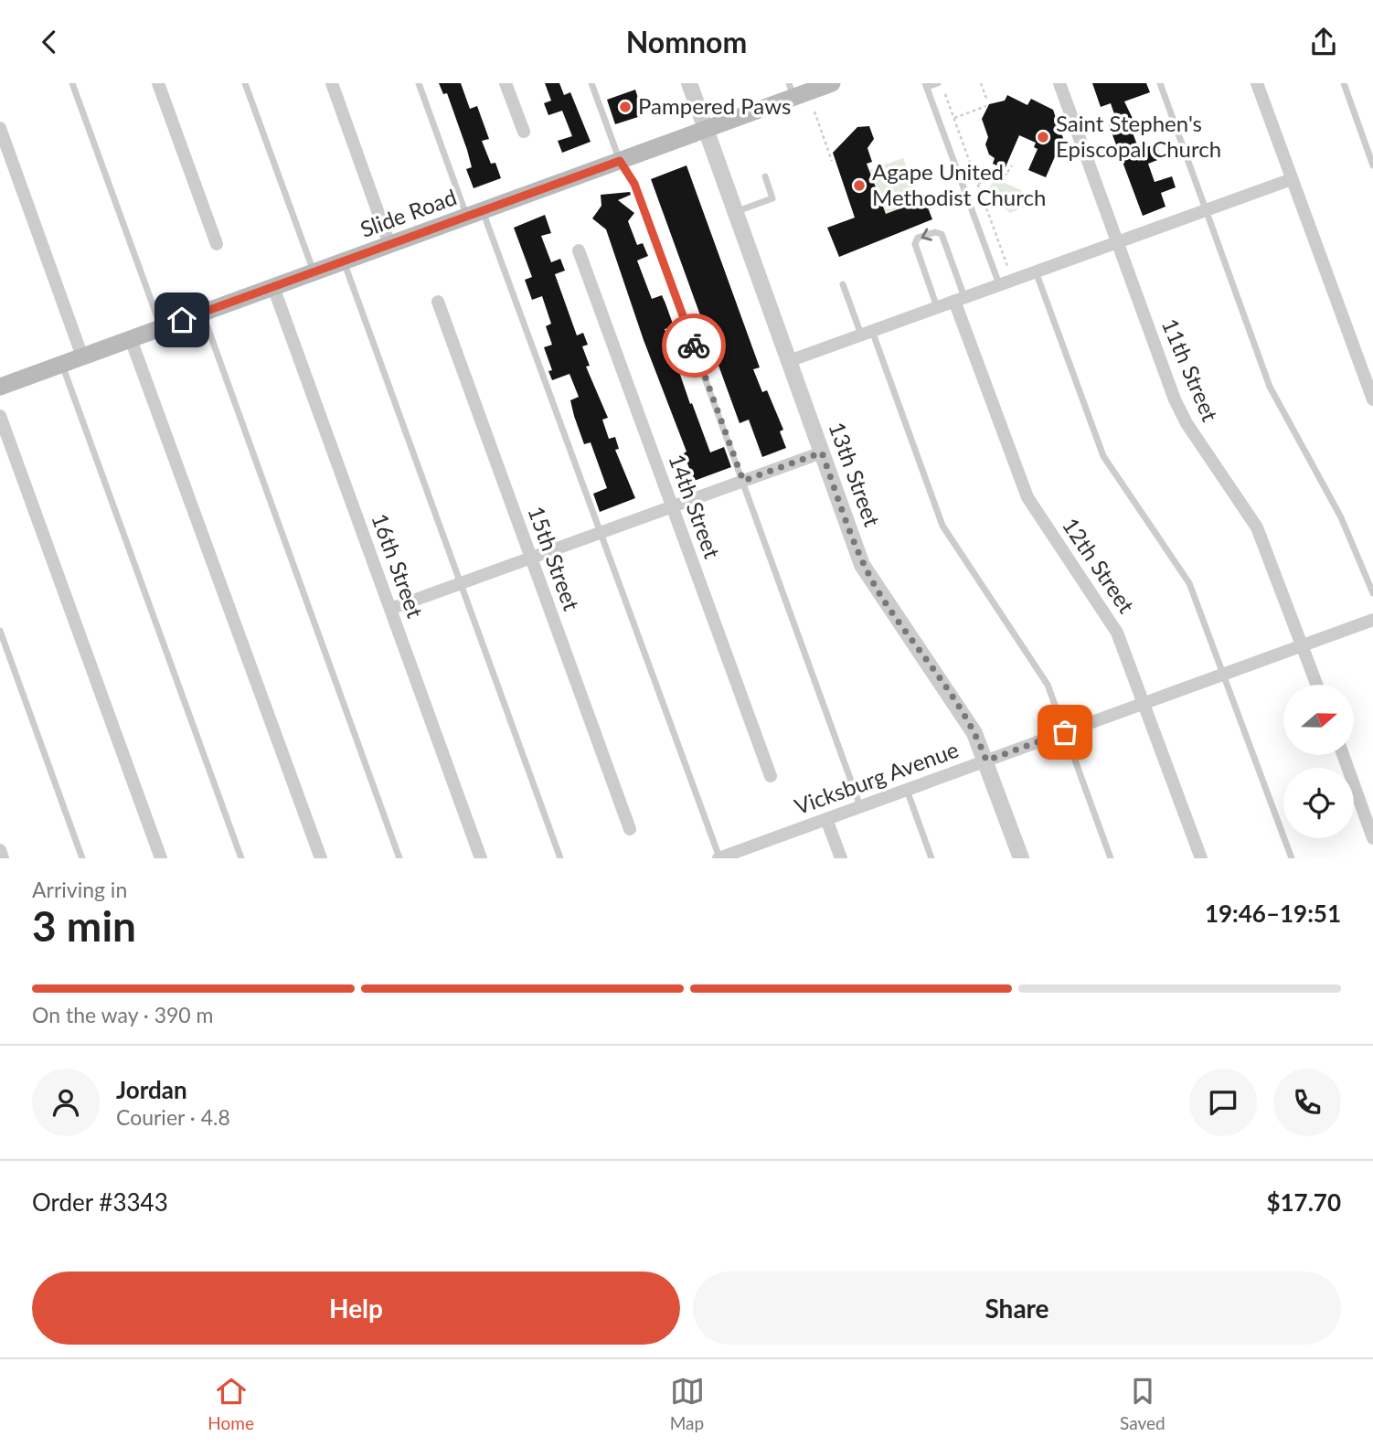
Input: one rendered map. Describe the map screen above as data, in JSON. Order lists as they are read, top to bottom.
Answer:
{
  "streets": {
    "main road": ["Slide Road"],
    "street": [
      "11th Street",
      "13th Street",
      "14th Street",
      "15th Street",
      "16th Street",
      "12th Street",
      "Vicksburg Avenue"
    ]
  },
  "crossings": [
    ["Slide Road", "13th Street"],
    ["Slide Road", "16th Street"],
    ["11th Street", "Vicksburg Avenue"],
    ["13th Street", "Vicksburg Avenue"],
    ["12th Street", "Vicksburg Avenue"]
  ],
  "places": ["Pampered Paws", "Saint Stephen's Episcopal Church", "Agape United Methodist Church"],
  "north": "right",
  "page": {
    "header": "Nomnom",
    "heading": ["3 min", "Arriving in", "19:46–19:51"],
    "panel": [
      "Jordan",
      "Courier · 4.8",
      "Order #3343",
      "$17.70"
    ],
    "bar": "On the way · 390 m",
    "buttons": ["Help", "Share"],
    "tabs": ["Home", "Map", "Saved"]
  }
}
